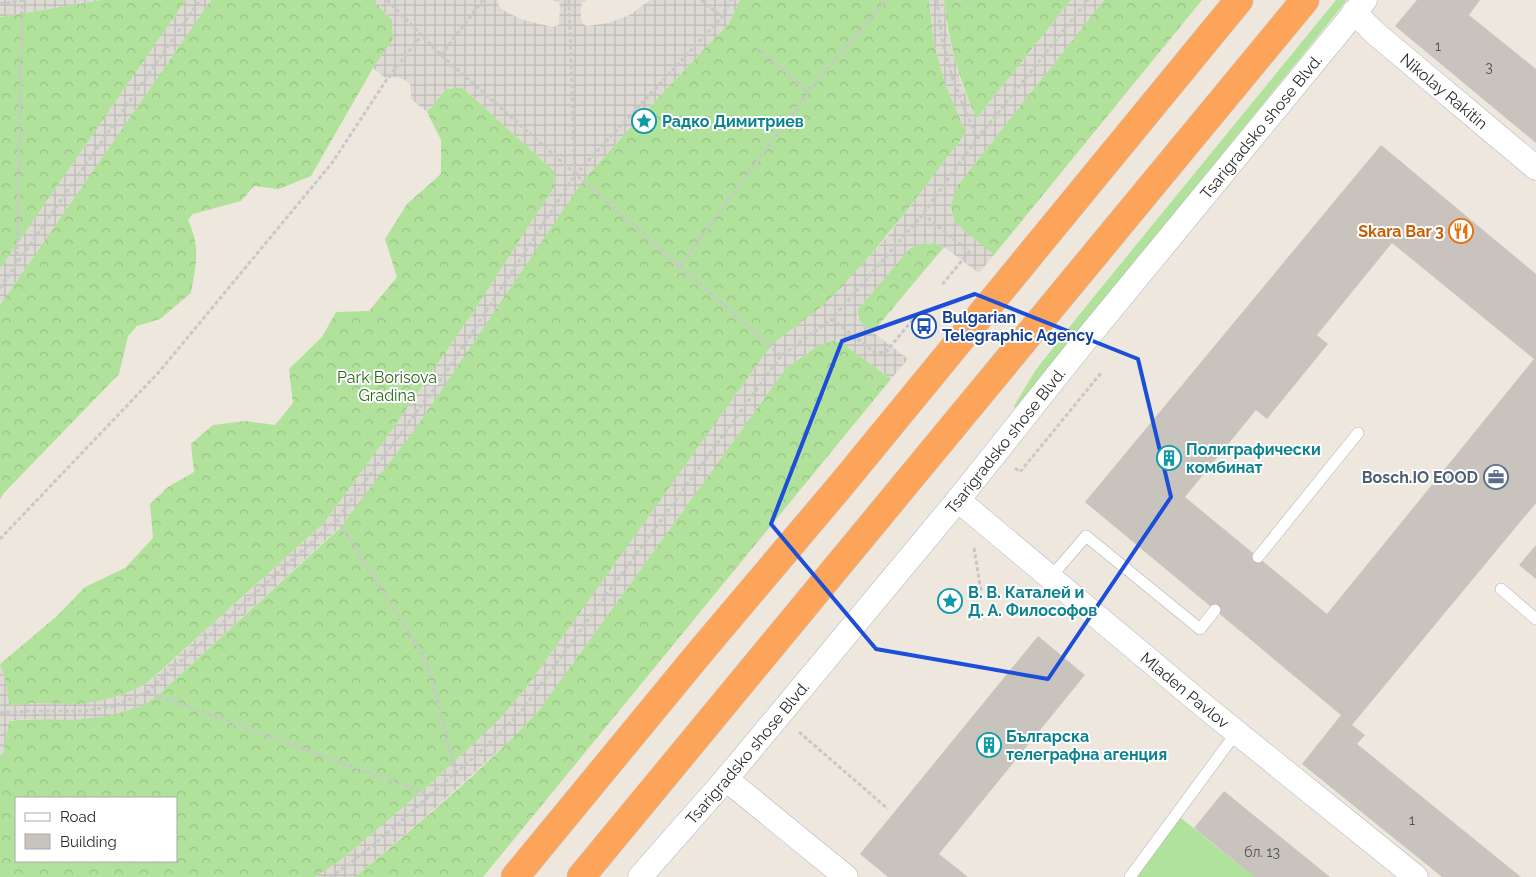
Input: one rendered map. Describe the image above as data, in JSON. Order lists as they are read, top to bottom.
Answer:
{
  "streets": {
    "street": ["Nikolay Rakitin", "Tsarigradsko shose Blvd.", "Mladen Pavlov"]
  },
  "crossings": [
    ["Nikolay Rakitin", "Tsarigradsko shose Blvd."],
    ["Tsarigradsko shose Blvd.", "Mladen Pavlov"]
  ],
  "parks": ["Park Borisova Gradina"],
  "places": {
    "place": ["Радко Димитриев", "В. В. Каталей и Д. А. Философов"],
    "restaurant": ["Skara Bar 3"],
    "bus stop": ["Bulgarian Telegraphic Agency"],
    "building": ["Полиграфически комбинат", "Българска телеграфна агенция"],
    "office": ["Bosch.IO EOOD"]
  },
  "house_numbers": [
    "1",
    "3",
    "1",
    "бл. 13"
  ],
  "legend": ["Road", "Building"]
}
